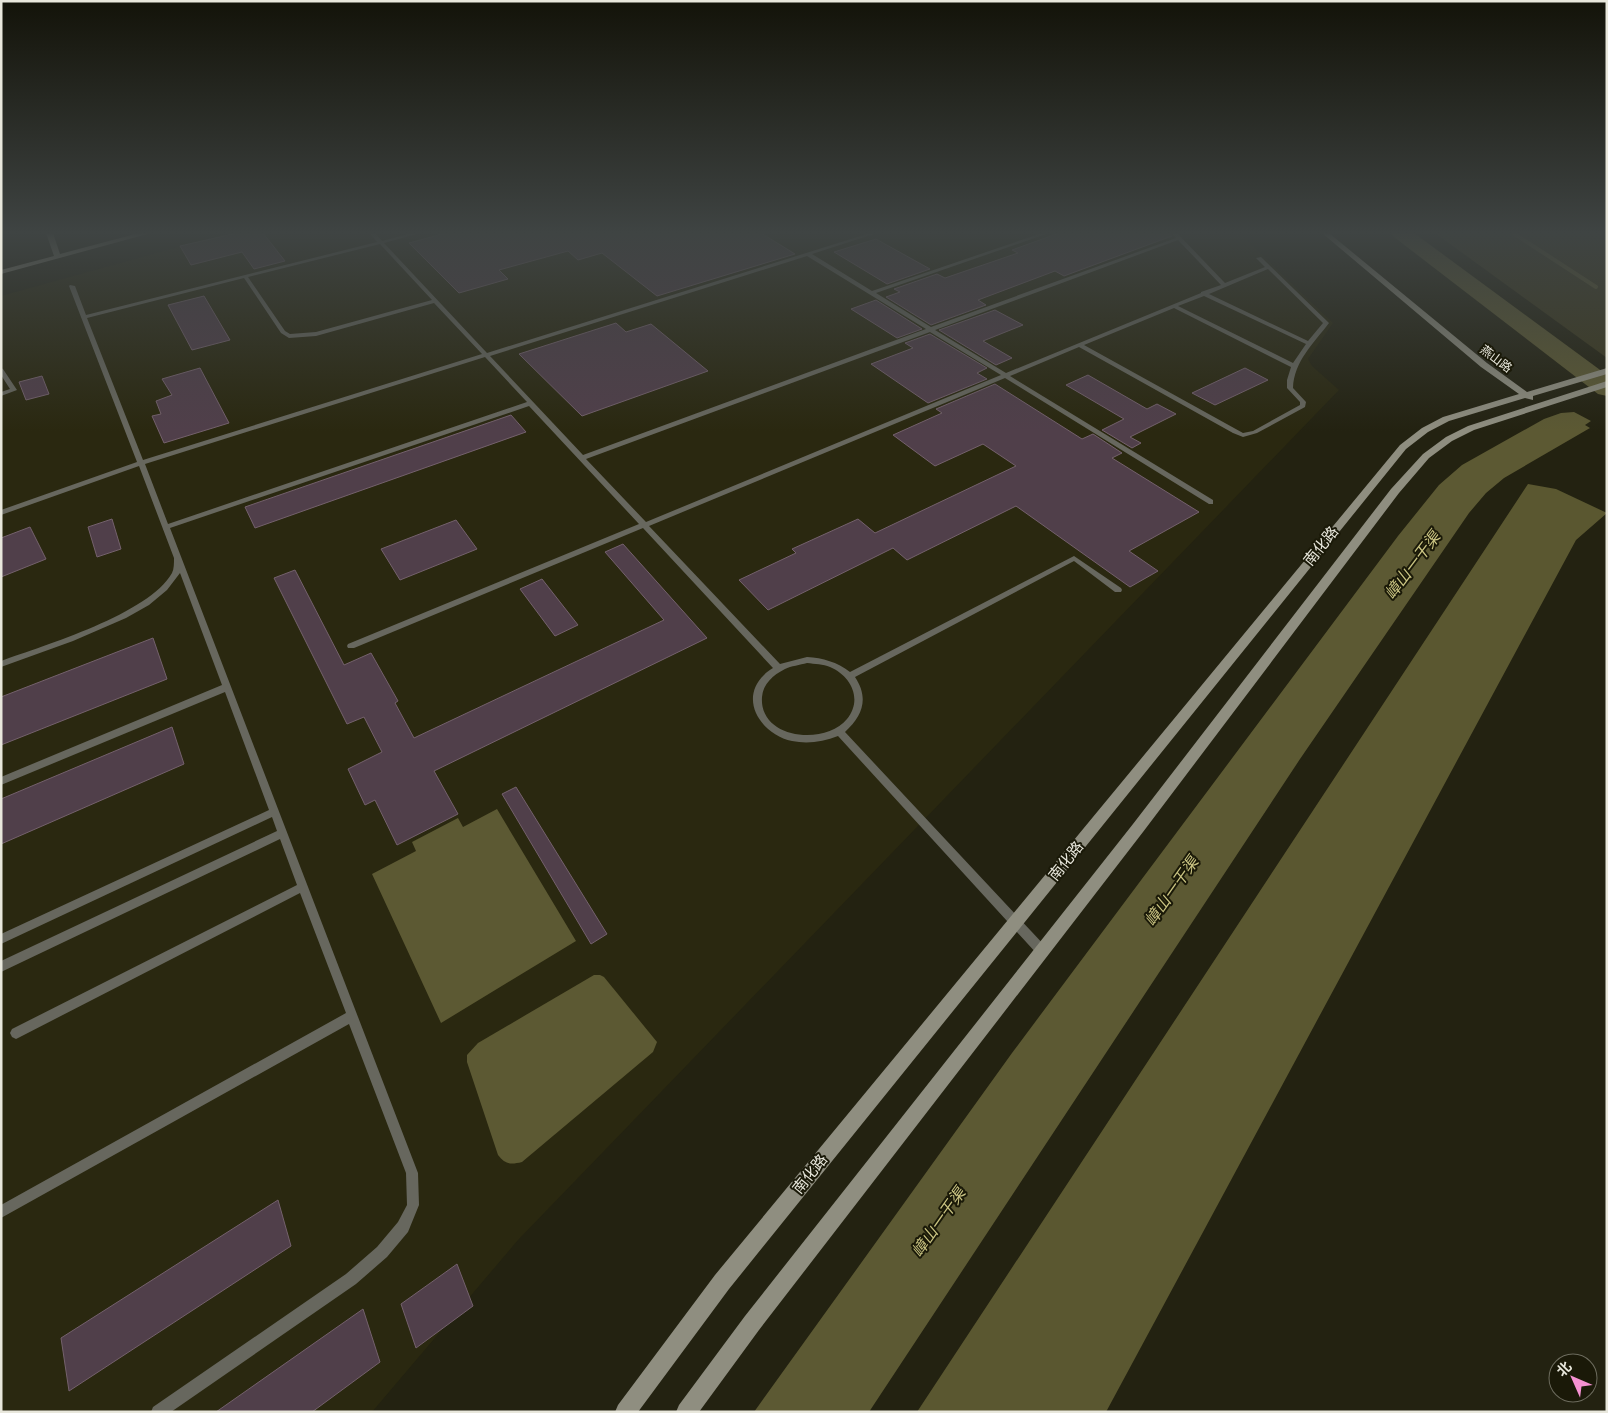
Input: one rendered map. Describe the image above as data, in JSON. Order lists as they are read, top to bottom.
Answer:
{
  "streets": {
    "main road": ["燕山路", "南化路"]
  },
  "crossings": [
    ["燕山路", "南化路"]
  ],
  "water": ["嶂山一干渠"],
  "north": "top left"
}
